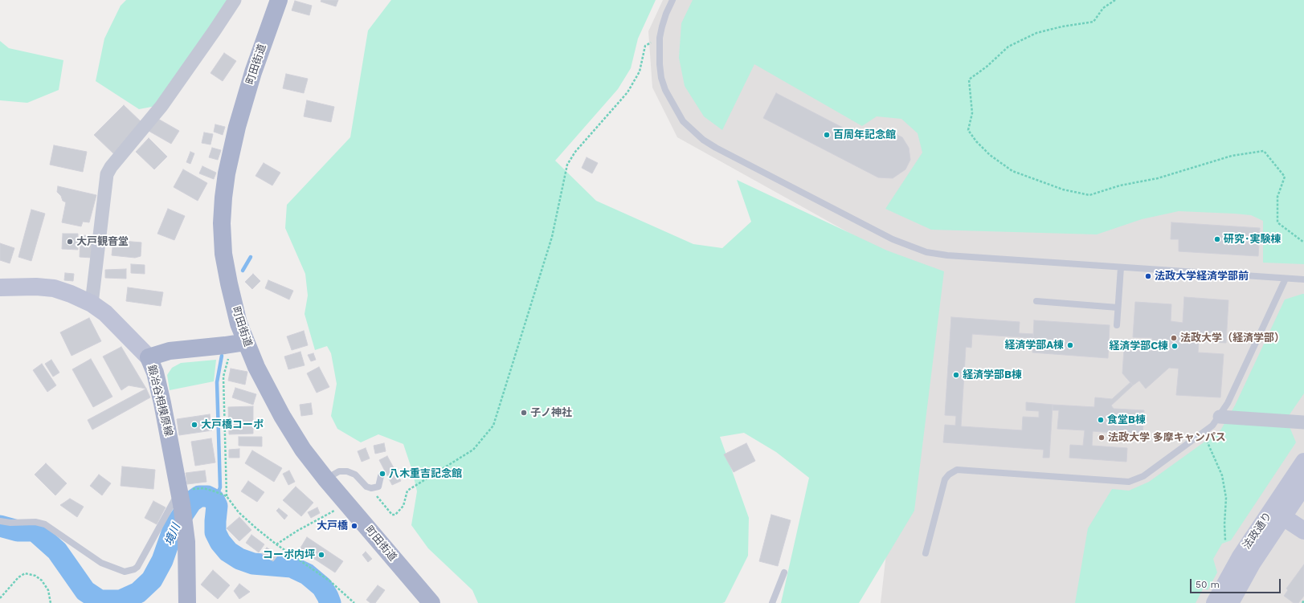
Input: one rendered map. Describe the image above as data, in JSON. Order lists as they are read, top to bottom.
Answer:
{
  "streets": {
    "main road": ["町田街道", "鍛冶谷相模原線"],
    "street": ["法政通り"]
  },
  "crossings": [
    ["町田街道", "鍛冶谷相模原線"]
  ],
  "water": ["境川"],
  "places": [
    "百周年記念館",
    "研究･実験棟",
    "大戸観音堂",
    "法政大学経済学部前",
    "法政大学（経済学部）",
    "経済学部A棟",
    "経済学部C棟",
    "経済学部B棟",
    "子ノ神社",
    "食堂B棟",
    "大戸橋コーポ",
    "法政大学 多摩キャンパス",
    "八木重吉記念館",
    "大戸橋",
    "コーポ内坪"
  ],
  "scale_bar": "50 m"
}
